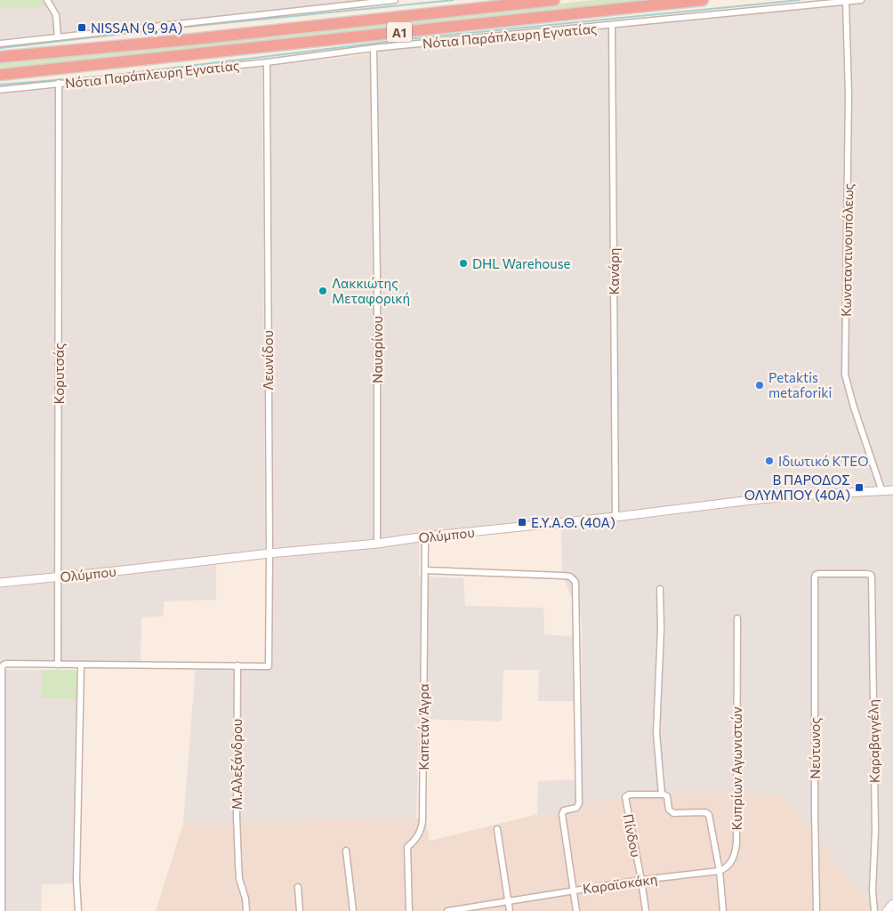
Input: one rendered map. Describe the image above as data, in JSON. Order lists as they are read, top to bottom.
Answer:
{
  "streets": {
    "highway": ["Α1"],
    "street": [
      "Νότια Παράπλευρη Εγνατίας",
      "Κωνσταντινουπόλεως",
      "Κανάρη",
      "Ναυαρίνου",
      "Λεωνίδου",
      "Κορυτσάς",
      "Ολύμπου",
      "Καπετάν Άγρα",
      "Καραβαγγέλη",
      "Νεύτωνος",
      "Μ.Αλεξάνδρου",
      "Κυπρίων Αγωνιστών",
      "Πίνδου",
      "Καραϊσκάκη"
    ]
  },
  "crossings": [
    ["Νότια Παράπλευρη Εγνατίας", "Κωνσταντινουπόλεως"],
    ["Νότια Παράπλευρη Εγνατίας", "Κανάρη"],
    ["Νότια Παράπλευρη Εγνατίας", "Ναυαρίνου"],
    ["Νότια Παράπλευρη Εγνατίας", "Λεωνίδου"],
    ["Νότια Παράπλευρη Εγνατίας", "Κορυτσάς"],
    ["Κωνσταντινουπόλεως", "Ολύμπου"],
    ["Κανάρη", "Ολύμπου"],
    ["Ναυαρίνου", "Ολύμπου"],
    ["Λεωνίδου", "Ολύμπου"],
    ["Λεωνίδου", "Μ.Αλεξάνδρου"],
    ["Κορυτσάς", "Ολύμπου"],
    ["Ολύμπου", "Καπετάν Άγρα"],
    ["Καραβαγγέλη", "Νεύτωνος"],
    ["Κυπρίων Αγωνιστών", "Καραϊσκάκη"],
    ["Πίνδου", "Καραϊσκάκη"]
  ],
  "places": {
    "transit": ["NISSAN (9, 9Α)", "Β ΠΑΡΟΔΟΣ ΟΛΥΜΠΟΥ (40Α)", "Ε.Υ.Α.Θ. (40Α)"],
    "other": [
      "DHL Warehouse",
      "Λακκιώτης Μεταφορική",
      "Petaktis metaforiki",
      "Ιδιωτικό ΚΤΕΟ"
    ]
  }
}
